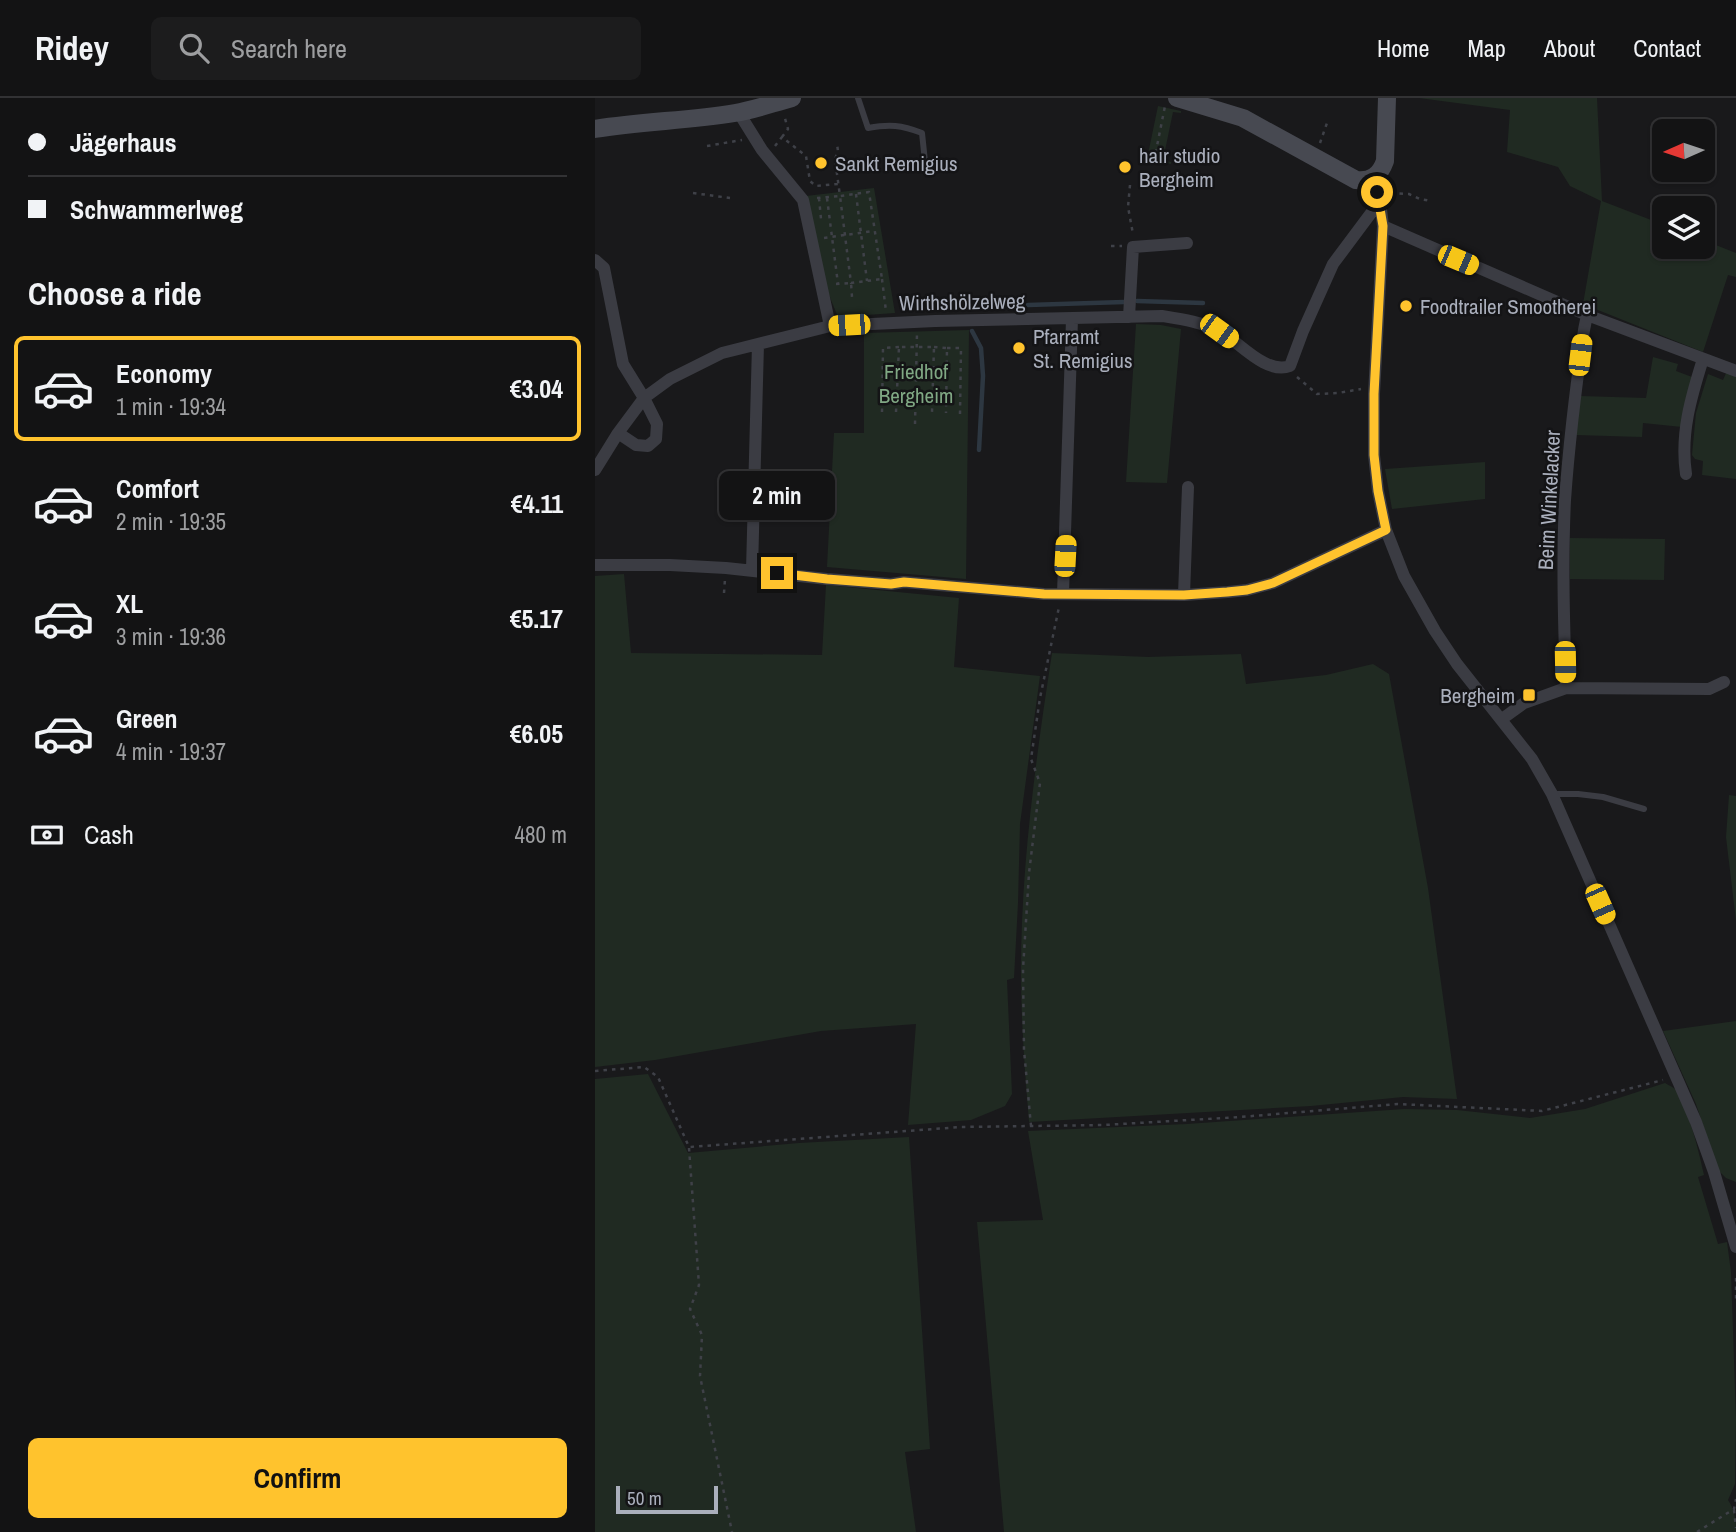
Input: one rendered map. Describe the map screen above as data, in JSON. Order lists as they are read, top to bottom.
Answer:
{
  "streets": {
    "street": ["Wirthshölzelweg", "Beim Winkelacker"]
  },
  "parks": ["Friedhof Bergheim"],
  "places": {
    "other": [
      "Sankt Remigius",
      "hair studio Bergheim",
      "Foodtrailer Smootherei",
      "Pfarramt St. Remigius"
    ],
    "transit": ["Bergheim"]
  },
  "scale_bar": "50 m",
  "north": "left",
  "page": {
    "header": "Ridey",
    "search": "Search here",
    "nav": [
      "Home",
      "Map",
      "About",
      "Contact"
    ],
    "banner": ["Jägerhaus", "Schwammerlweg"],
    "heading": "Choose a ride",
    "list": [
      {
        "name": "Economy",
        "note": "1 min · 19:34",
        "value": "€3.04"
      },
      {
        "name": "Comfort",
        "note": "2 min · 19:35",
        "value": "€4.11"
      },
      {
        "name": "XL",
        "note": "3 min · 19:36",
        "value": "€5.17"
      },
      {
        "name": "Green",
        "note": "4 min · 19:37",
        "value": "€6.05"
      }
    ],
    "bubble": "2 min",
    "pay": ["Cash", "480 m"],
    "buttons": "Confirm",
    "scale": "50 m"
  }
}
